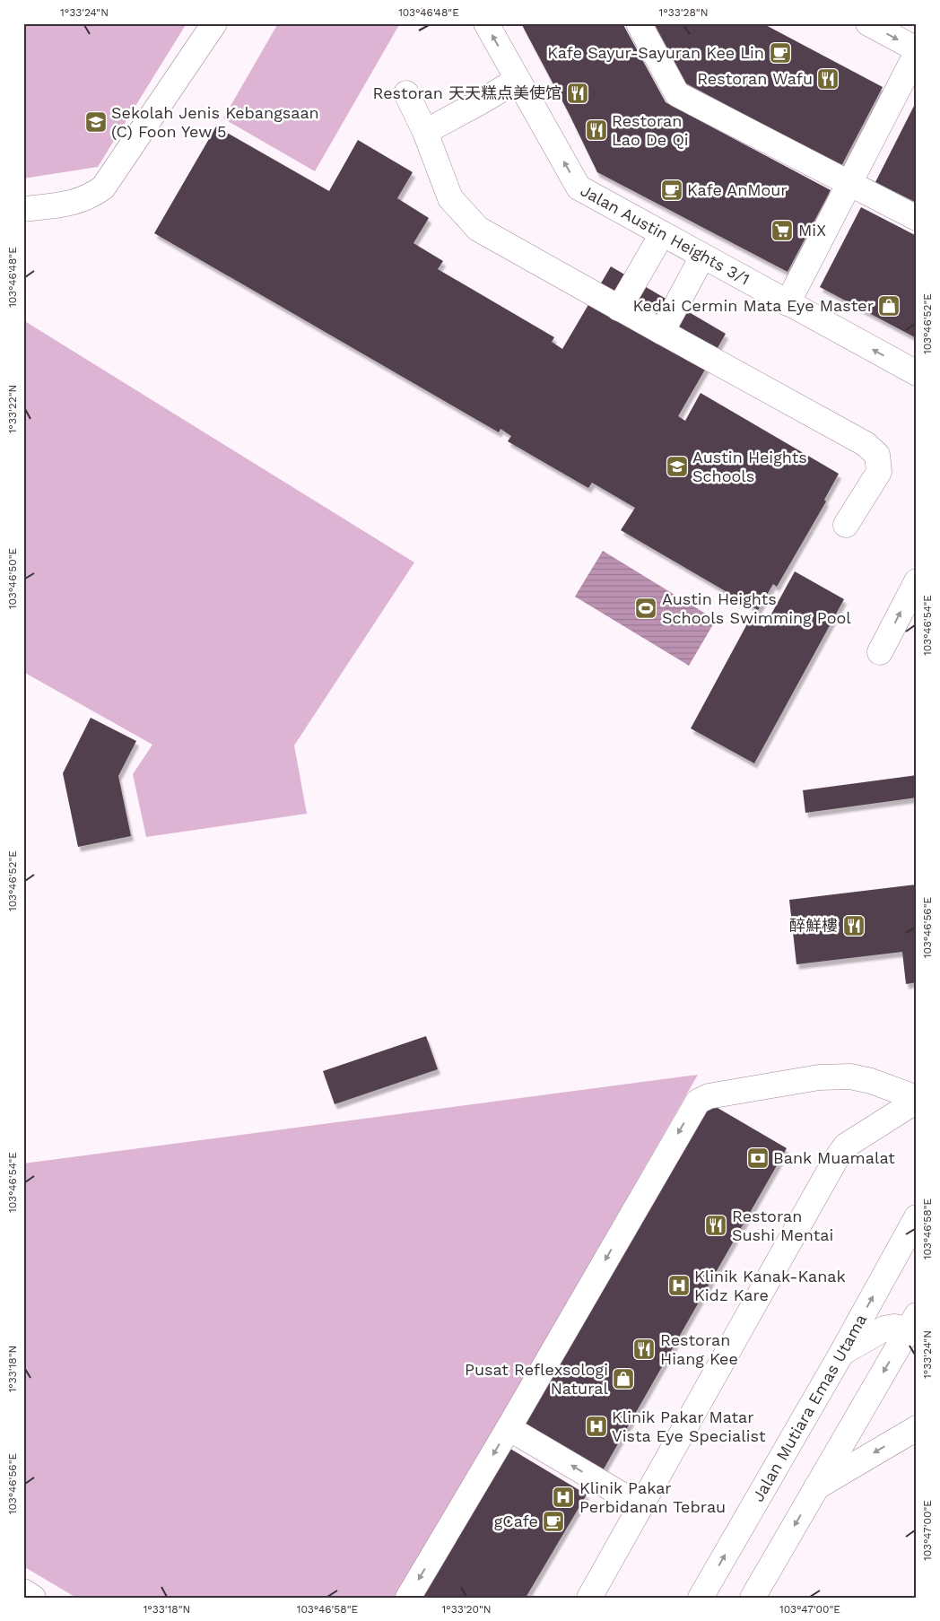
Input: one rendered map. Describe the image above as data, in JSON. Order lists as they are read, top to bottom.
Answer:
{
  "streets": {
    "street": ["Jalan Austin Heights 3/1", "Jalan Mutiara Emas Utama"]
  },
  "places": {
    "cafe": ["Kafe Sayur-Sayuran Kee Lin", "Kafe AnMour", "gCafe"],
    "restaurant": [
      "Restoran Wafu",
      "Restoran 天天糕点美使馆",
      "Restoran Lao De Qi",
      "醉鮮樓",
      "Restoran Sushi Mentai",
      "Restoran Hiang Kee"
    ],
    "school or university": ["Sekolah Jenis Kebangsaan (C) Foon Yew 5", "Austin Heights Schools"],
    "supermarket": ["MiX"],
    "shop": ["Kedai Cermin Mata Eye Master", "Pusat Reflexsologi Natural"],
    "sports": ["Austin Heights Schools Swimming Pool"],
    "bank": ["Bank Muamalat"],
    "hospital": ["Klinik Kanak-Kanak Kidz Kare", "Klinik Pakar Matar Vista Eye Specialist", "Klinik Pakar Perbidanan Tebrau"]
  },
  "coordinates": [
    "1°33'24\"N",
    "103°46'48\"E",
    "1°33'28\"N",
    "103°46'52\"E",
    "1°33'22\"N",
    "103°46'50\"E",
    "103°46'54\"E",
    "103°46'56\"E",
    "103°46'58\"E",
    "1°33'18\"N",
    "103°47'00\"E",
    "1°33'20\"N"
  ]
}
